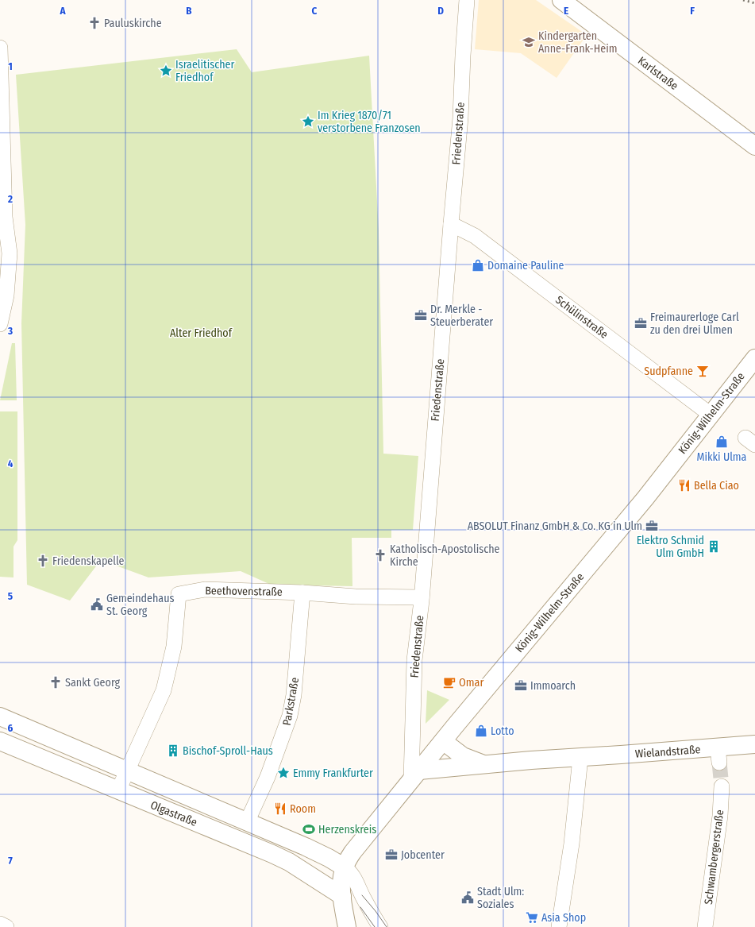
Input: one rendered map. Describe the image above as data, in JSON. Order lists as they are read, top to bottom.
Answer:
{
  "streets": {
    "main road": [
      "Karlstraße",
      "König-Wilhelm-Straße",
      "Wielandstraße",
      "Olgastraße"
    ],
    "street": [
      "Friedenstraße",
      "Schülinstraße",
      "Beethovenstraße",
      "Parkstraße",
      "Schwambergerstraße"
    ]
  },
  "crossings": [
    ["Friedenstraße", "Schülinstraße"],
    ["Friedenstraße", "König-Wilhelm-Straße"],
    ["Friedenstraße", "Beethovenstraße"],
    ["Friedenstraße", "Wielandstraße"],
    ["Schülinstraße", "König-Wilhelm-Straße"],
    ["König-Wilhelm-Straße", "Wielandstraße"],
    ["König-Wilhelm-Straße", "Olgastraße"],
    ["Beethovenstraße", "Parkstraße"],
    ["Beethovenstraße", "Olgastraße"],
    ["Parkstraße", "Olgastraße"]
  ],
  "parks": ["Alter Friedhof"],
  "places": {
    "church": [
      "Pauluskirche",
      "Katholisch-Apostolische Kirche",
      "Friedenskapelle",
      "Sankt Georg"
    ],
    "school or university": ["Kindergarten Anne-Frank-Heim"],
    "place": ["Israelitischer Friedhof", "Im Krieg 1870/71 verstorbene Franzosen", "Emmy Frankfurter"],
    "shop": ["Domaine Pauline", "Mikki Ulma", "Lotto"],
    "office": [
      "Dr. Merkle - Steuerberater",
      "Freimaurerloge Carl zu den drei Ulmen",
      "ABSOLUT Finanz GmbH & Co. KG in Ulm",
      "Immoarch",
      "Jobcenter"
    ],
    "bar": ["Sudpfanne"],
    "restaurant": ["Bella Ciao", "Room"],
    "building": ["Elektro Schmid Ulm GmbH", "Bischof-Sproll-Haus"],
    "public building": ["Gemeindehaus St. Georg", "Stadt Ulm: Soziales"],
    "cafe": ["Omar"],
    "sports": ["Herzenskreis"],
    "supermarket": ["Asia Shop"]
  },
  "grid": {
    "columns": [
      "A",
      "B",
      "C",
      "D",
      "E",
      "F"
    ],
    "rows": [
      "1",
      "2",
      "3",
      "4",
      "5",
      "6",
      "7"
    ]
  }
}
